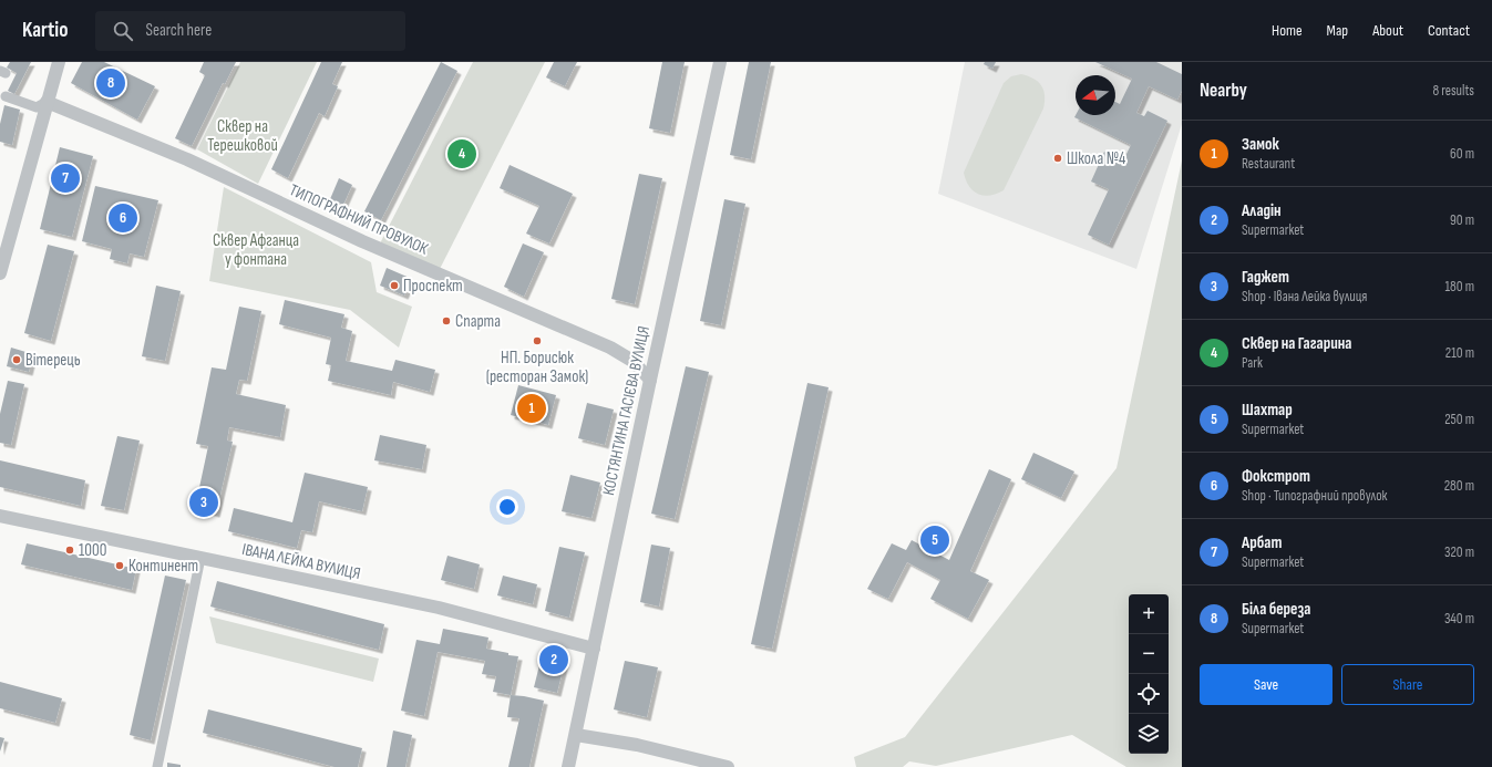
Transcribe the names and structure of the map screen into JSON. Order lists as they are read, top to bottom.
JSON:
{
  "streets": {
    "street": ["ТИПОГРАФНИЙ ПРОВУЛОК", "КОСТЯНТИНА ГАСІЄВА ВУЛИЦЯ", "ІВАНА ЛЕЙКА ВУЛИЦЯ"]
  },
  "crossings": [
    ["ТИПОГРАФНИЙ ПРОВУЛОК", "КОСТЯНТИНА ГАСІЄВА ВУЛИЦЯ"],
    ["КОСТЯНТИНА ГАСІЄВА ВУЛИЦЯ", "ІВАНА ЛЕЙКА ВУЛИЦЯ"]
  ],
  "parks": ["Сквер на Терешковой", "Сквер Афганца у фонтана"],
  "places": [
    "Школа №4",
    "Проспект",
    "Спарта",
    "НП. Борисюк (ресторан Замок)",
    "Вітерець",
    "1000",
    "Континент"
  ],
  "north": "left",
  "page": {
    "header": "Kartio",
    "search": "Search here",
    "nav": [
      "Home",
      "Map",
      "About",
      "Contact"
    ],
    "heading": ["Nearby", "8 results"],
    "pins": [
      "8",
      "4",
      "7",
      "6",
      "1",
      "3",
      "5",
      "2"
    ],
    "list": [
      {
        "mark": "1",
        "name": "Замок",
        "note": "Restaurant",
        "value": "60 m"
      },
      {
        "mark": "2",
        "name": "Аладін",
        "note": "Supermarket",
        "value": "90 m"
      },
      {
        "mark": "3",
        "name": "Гаджет",
        "note": "Shop · Івана Лейка вулиця",
        "value": "180 m"
      },
      {
        "mark": "4",
        "name": "Сквер на Гагарина",
        "note": "Park",
        "value": "210 m"
      },
      {
        "mark": "5",
        "name": "Шахтар",
        "note": "Supermarket",
        "value": "250 m"
      },
      {
        "mark": "6",
        "name": "Фокстрот",
        "note": "Shop · Типографний провулок",
        "value": "280 m"
      },
      {
        "mark": "7",
        "name": "Арбат",
        "note": "Supermarket",
        "value": "320 m"
      },
      {
        "mark": "8",
        "name": "Біла береза",
        "note": "Supermarket",
        "value": "340 m"
      }
    ],
    "map_buttons": ["+", "−"],
    "buttons": ["Save", "Share"]
  }
}
